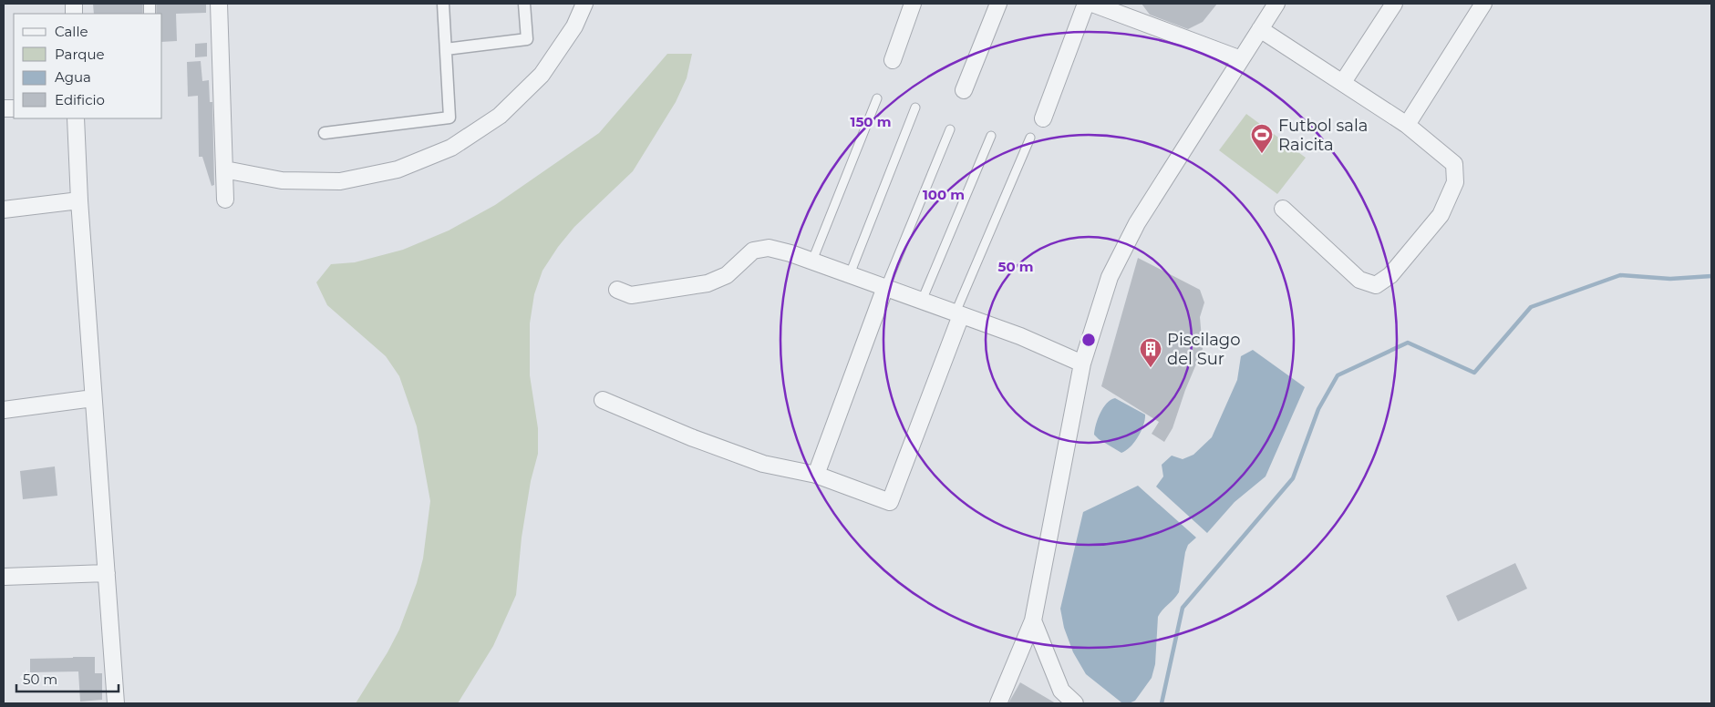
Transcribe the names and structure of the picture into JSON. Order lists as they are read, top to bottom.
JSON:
{
  "places": {
    "sports": ["Futbol sala Raicita"],
    "building": ["Piscilago del Sur"]
  },
  "legend": [
    "Calle",
    "Parque",
    "Agua",
    "Edificio"
  ],
  "scale_bar": "50 m",
  "rings": ["150 m", "100 m", "50 m"]
}
